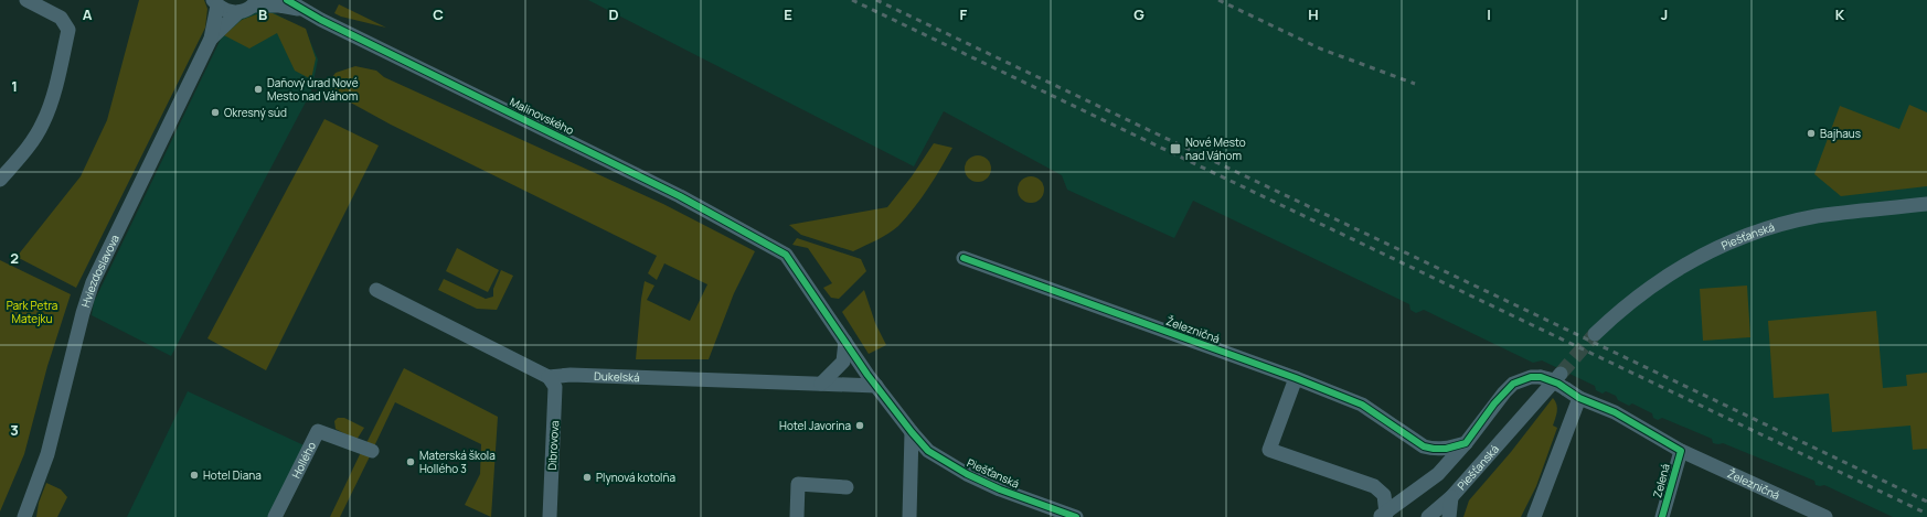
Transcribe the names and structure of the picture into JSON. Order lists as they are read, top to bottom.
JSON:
{
  "streets": {
    "street": [
      "Malinovského",
      "Piešťanská",
      "Hviezdoslavova",
      "Železničná",
      "Dukelská",
      "Dibrovova",
      "Hollého",
      "Zelená"
    ]
  },
  "crossings": [
    ["Malinovského", "Piešťanská"],
    ["Piešťanská", "Dukelská"],
    ["Železničná", "Zelená"],
    ["Dukelská", "Dibrovova"]
  ],
  "parks": ["Park Petra Matejku"],
  "places": {
    "other": [
      "Daňový úrad Nové Mesto nad Váhom",
      "Okresný súd",
      "Bajhaus",
      "Hotel Javorina",
      "Materská škola Hollého 3",
      "Hotel Diana",
      "Plynová kotolňa"
    ],
    "transit": ["Nové Mesto nad Váhom"]
  },
  "grid": {
    "columns": [
      "A",
      "B",
      "C",
      "D",
      "E",
      "F",
      "G",
      "H",
      "I",
      "J",
      "K"
    ],
    "rows": ["1", "2", "3"]
  }
}
